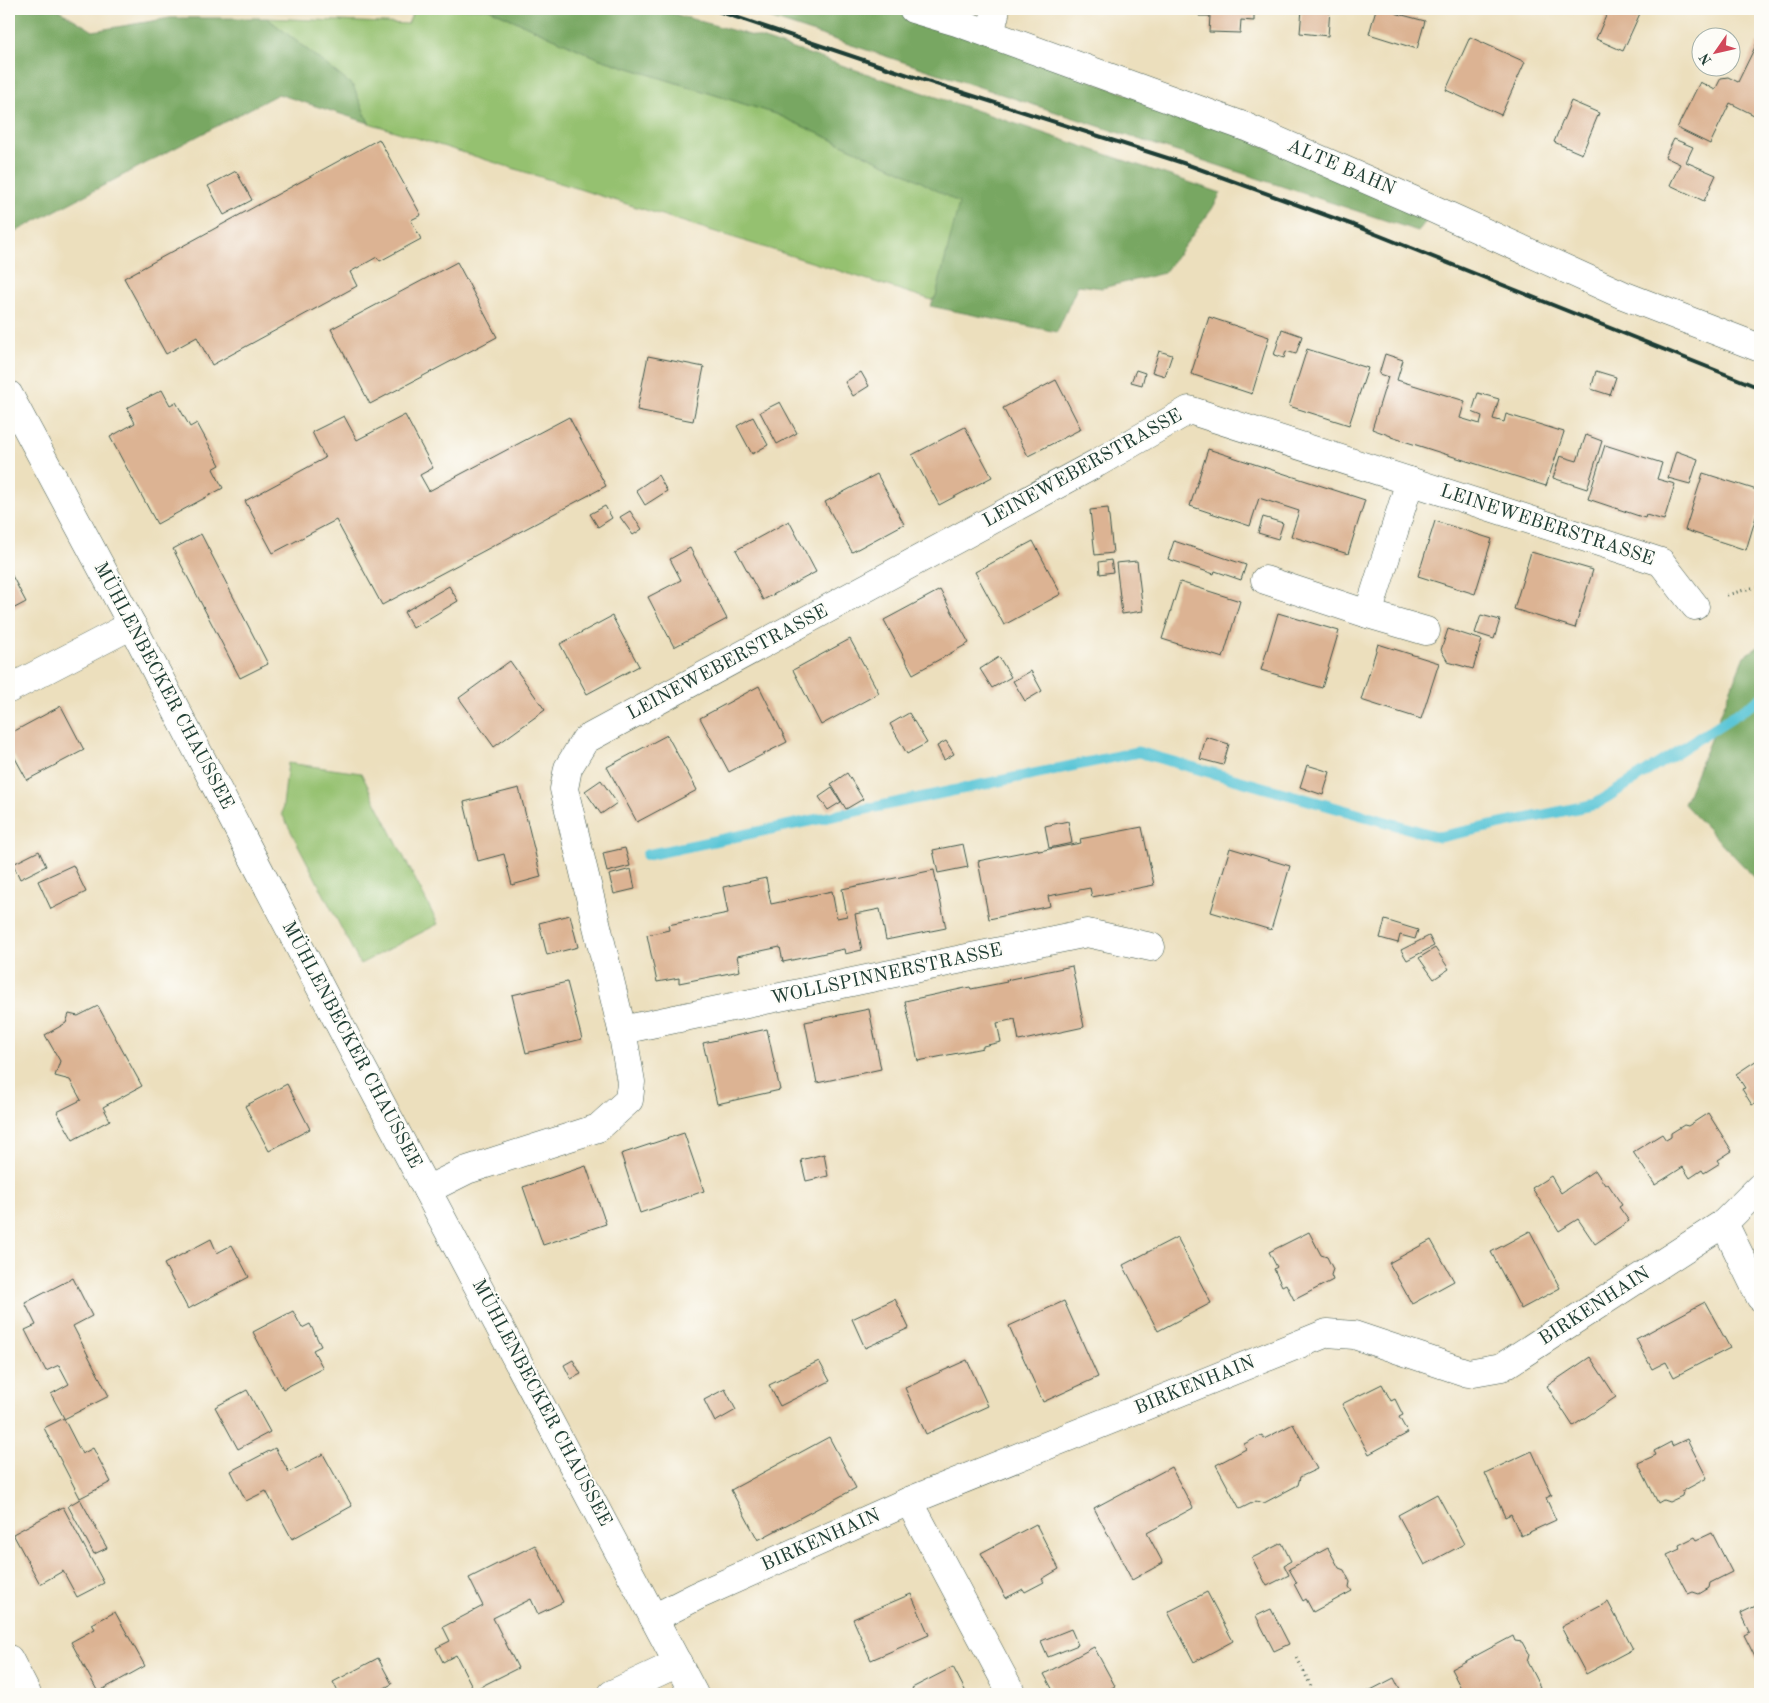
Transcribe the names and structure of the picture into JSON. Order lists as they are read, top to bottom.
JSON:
{
  "streets": {
    "street": [
      "ALTE BAHN",
      "LEINEWEBERSTRASSE",
      "MÜHLENBECKER CHAUSSEE",
      "WOLLSPINNERSTRASSE",
      "BIRKENHAIN"
    ]
  },
  "crossings": [
    ["LEINEWEBERSTRASSE", "MÜHLENBECKER CHAUSSEE"],
    ["LEINEWEBERSTRASSE", "WOLLSPINNERSTRASSE"],
    ["MÜHLENBECKER CHAUSSEE", "BIRKENHAIN"]
  ],
  "north": "bottom left"
}
